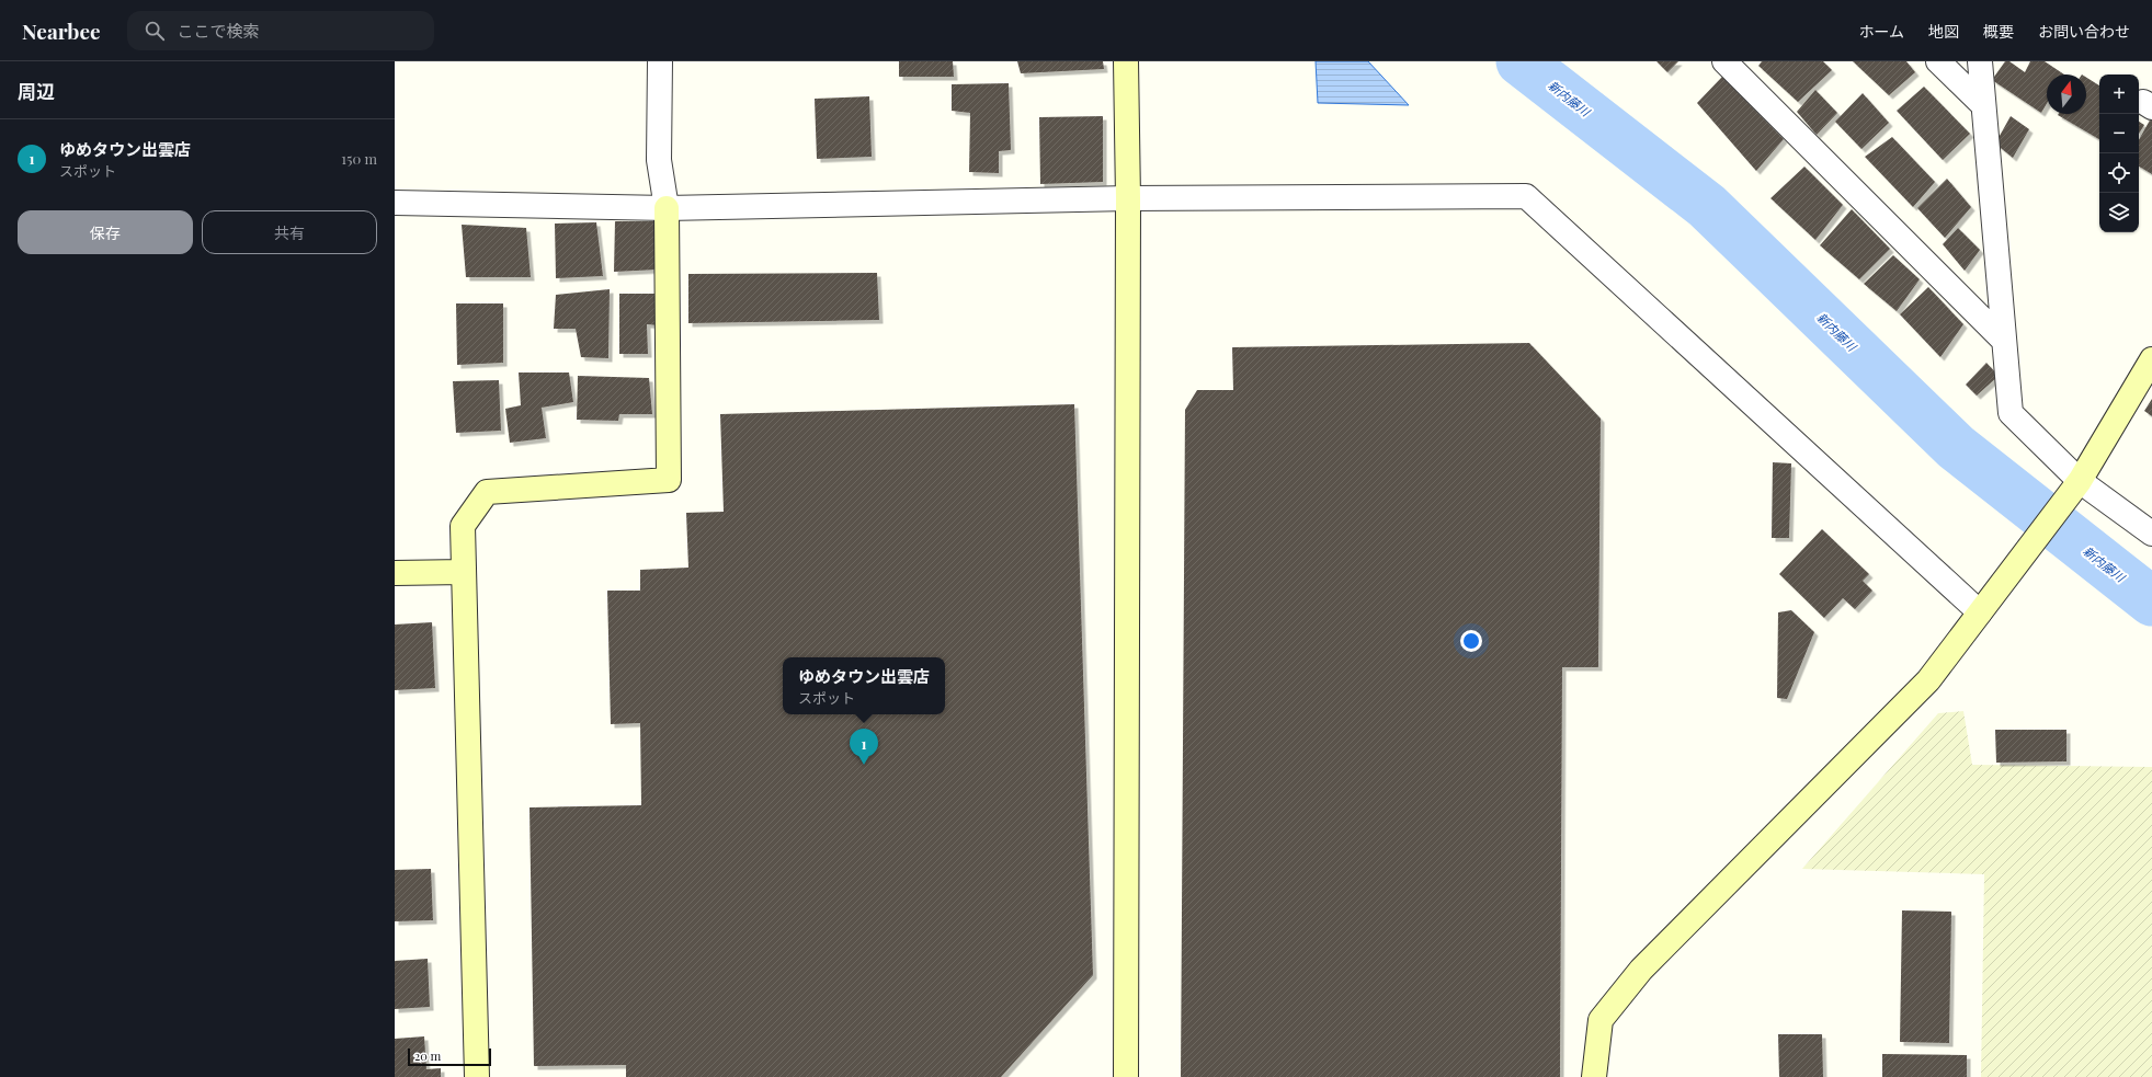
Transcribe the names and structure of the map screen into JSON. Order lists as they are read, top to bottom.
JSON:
{
  "water": ["新内藤川"],
  "scale_bar": "20 m",
  "north": "top",
  "page": {
    "header": "Nearbee",
    "search": "ここで検索",
    "nav": [
      "ホーム",
      "地図",
      "概要",
      "お問い合わせ"
    ],
    "heading": "周辺",
    "map_buttons": ["+", "−"],
    "list": [
      {
        "mark": "1",
        "name": "ゆめタウン出雲店",
        "note": "スポット",
        "value": "150 m"
      }
    ],
    "buttons": ["保存", "共有"],
    "popup": ["ゆめタウン出雲店", "スポット"],
    "pins": "1",
    "scale": "20 m"
  }
}
